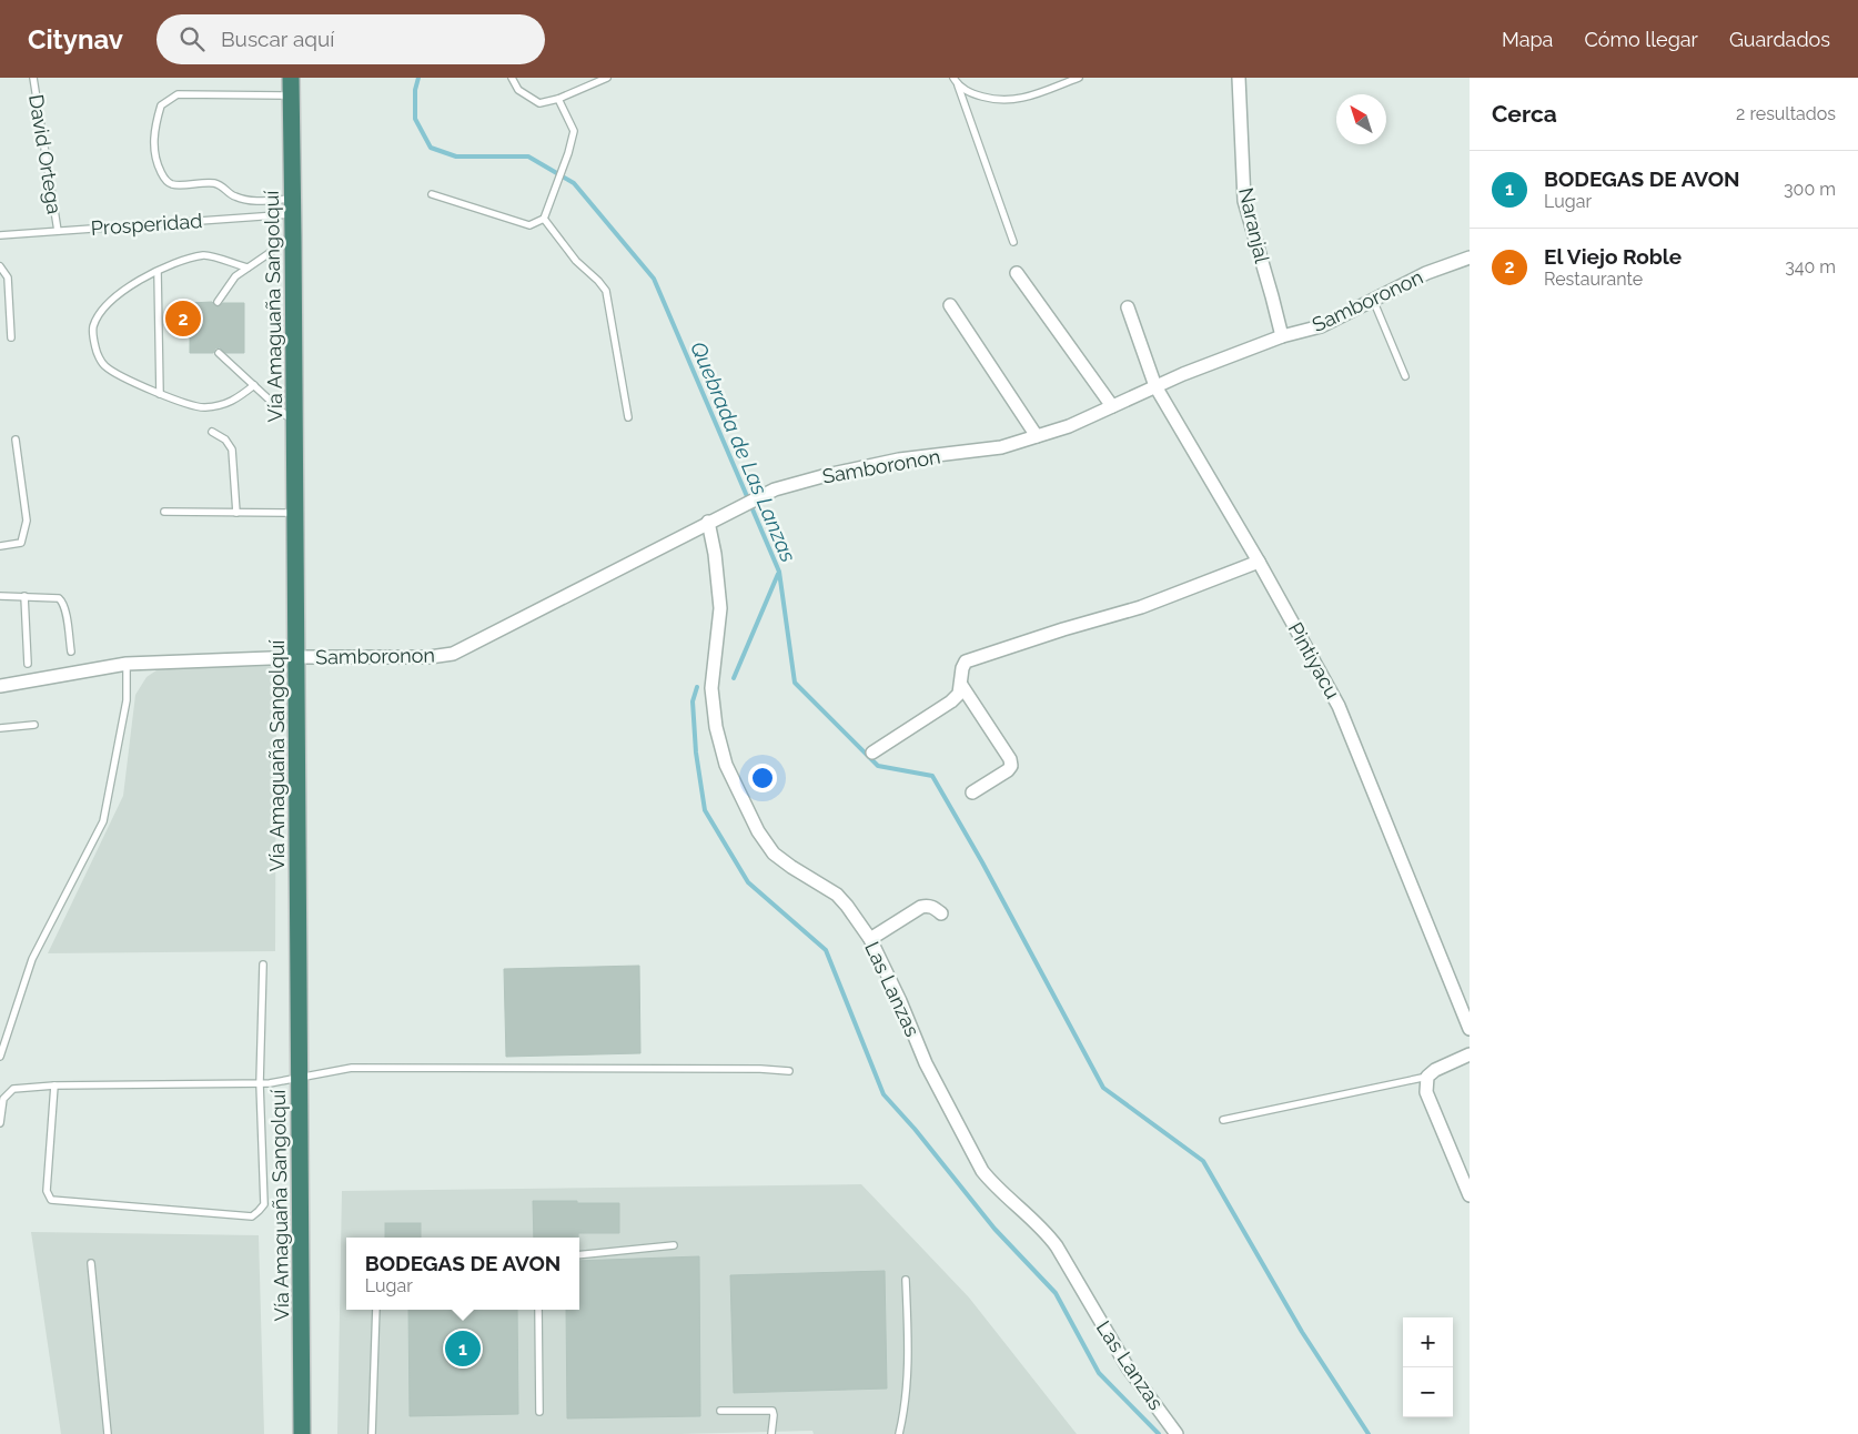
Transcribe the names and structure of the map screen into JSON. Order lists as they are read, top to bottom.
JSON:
{
  "streets": {
    "highway": ["Vía Amaguaña Sangolquí"],
    "street": [
      "Naranjal",
      "Samboronon",
      "Pintiyacu",
      "Las Lanzas"
    ],
    "lane": ["David Ortega", "Prosperidad"]
  },
  "crossings": [
    ["David Ortega", "Prosperidad"],
    ["Prosperidad", "Vía Amaguaña Sangolquí"],
    ["Naranjal", "Samboronon"],
    ["Samboronon", "Vía Amaguaña Sangolquí"],
    ["Samboronon", "Pintiyacu"],
    ["Samboronon", "Las Lanzas"]
  ],
  "water": ["Quebrada de Las Lanzas"],
  "north": "top left",
  "page": {
    "header": "Citynav",
    "search": "Buscar aquí",
    "nav": ["Mapa", "Cómo llegar", "Guardados"],
    "heading": ["Cerca", "2 resultados"],
    "list": [
      {
        "mark": "1",
        "name": "BODEGAS DE AVON",
        "note": "Lugar",
        "value": "300 m"
      },
      {
        "mark": "2",
        "name": "El Viejo Roble",
        "note": "Restaurante",
        "value": "340 m"
      }
    ],
    "pins": ["2", "1"],
    "popup": ["BODEGAS DE AVON", "Lugar"],
    "map_buttons": ["+", "−"]
  }
}
